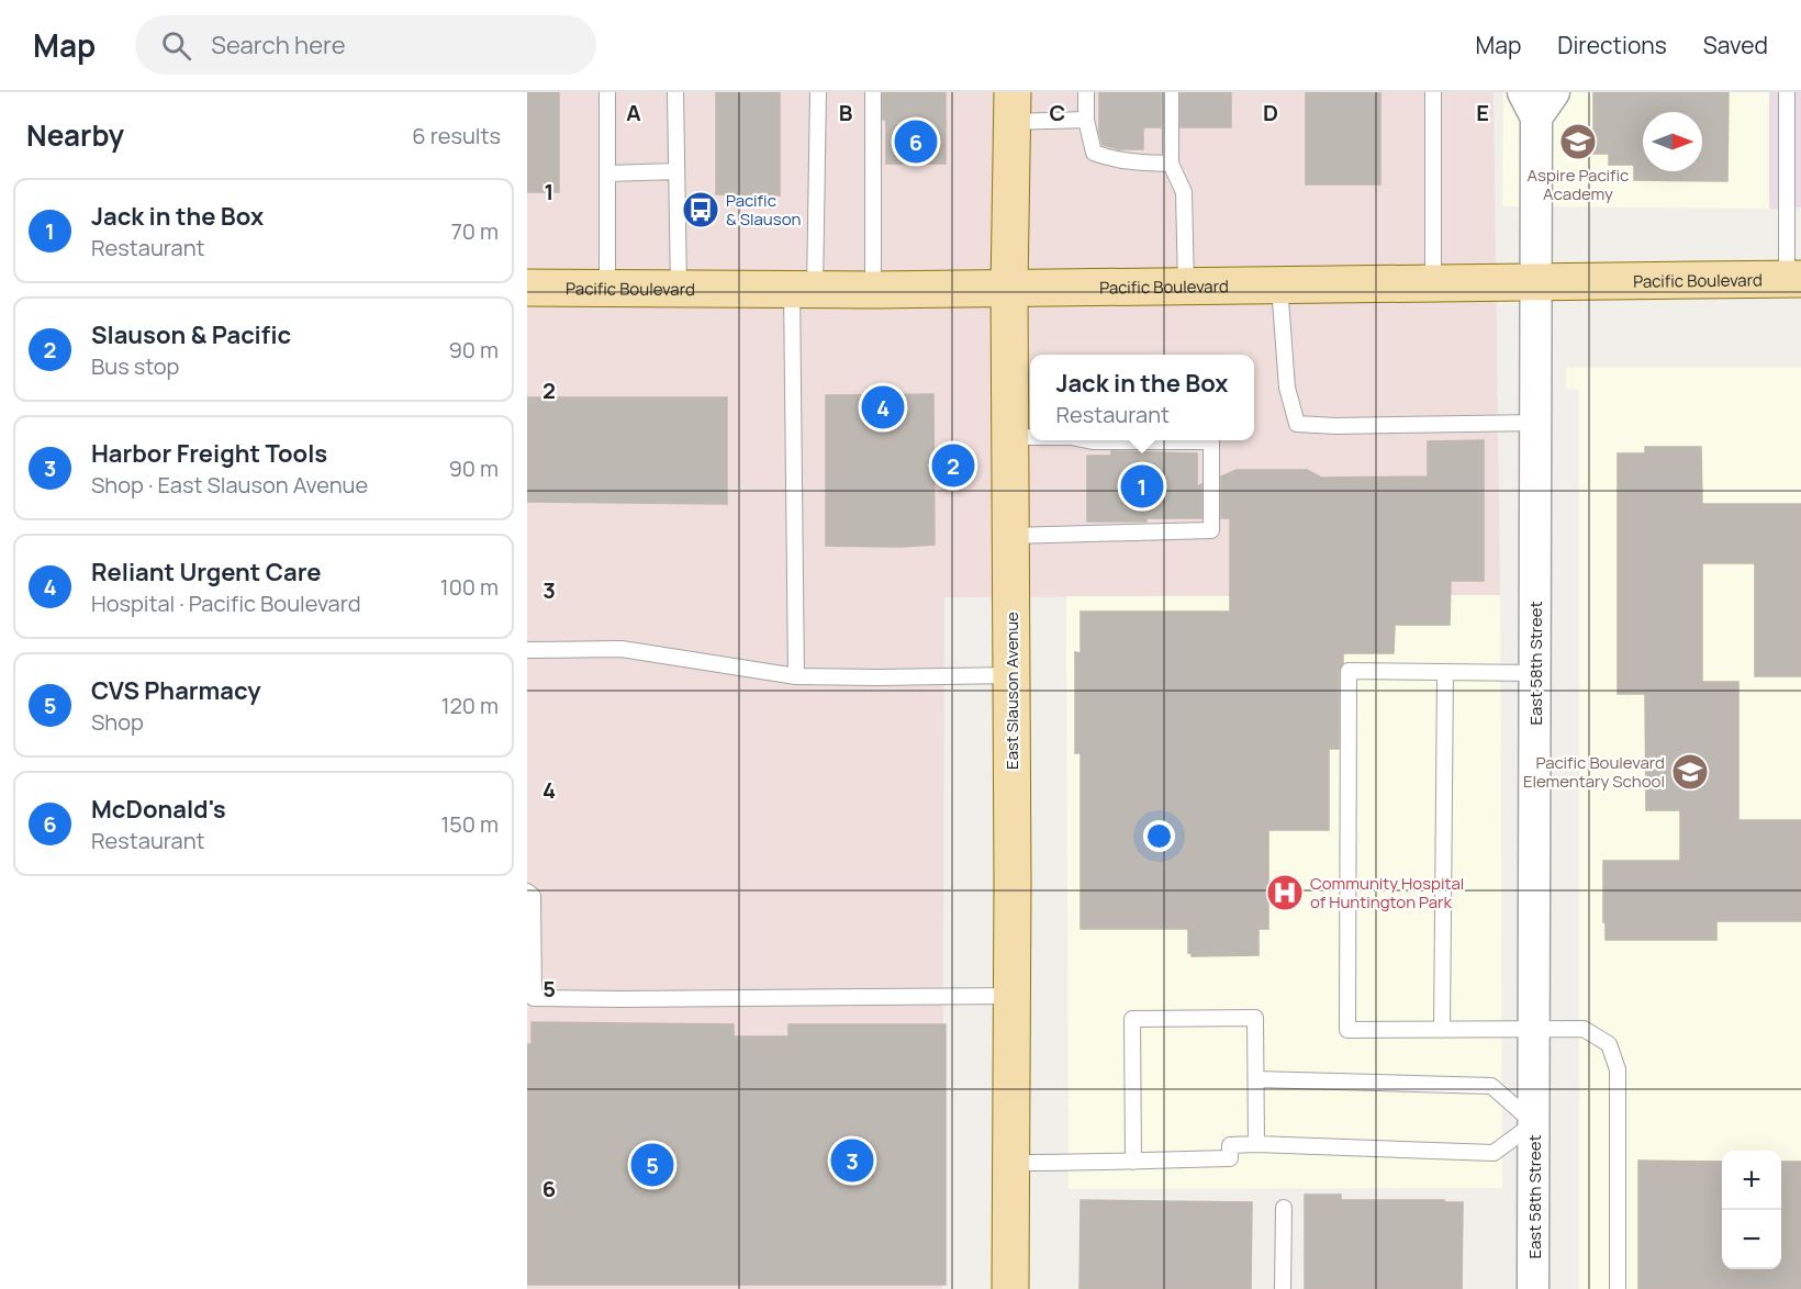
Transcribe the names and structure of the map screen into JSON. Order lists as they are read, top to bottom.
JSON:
{
  "streets": {
    "main road": ["Pacific Boulevard", "East Slauson Avenue"],
    "street": ["East 58th Street"]
  },
  "crossings": [
    ["Pacific Boulevard", "East 58th Street"],
    ["Pacific Boulevard", "East Slauson Avenue"]
  ],
  "places": {
    "school or university": ["Aspire Pacific Academy", "Pacific Boulevard Elementary School"],
    "bus stop": ["Pacific & Slauson"],
    "hospital": ["Community Hospital of Huntington Park"]
  },
  "north": "right",
  "page": {
    "header": "Map",
    "search": "Search here",
    "nav": ["Map", "Directions", "Saved"],
    "heading": ["Nearby", "6 results"],
    "pins": [
      "6",
      "4",
      "2",
      "1",
      "3",
      "5"
    ],
    "list": [
      {
        "mark": "1",
        "name": "Jack in the Box",
        "note": "Restaurant",
        "value": "70 m"
      },
      {
        "mark": "2",
        "name": "Slauson & Pacific",
        "note": "Bus stop",
        "value": "90 m"
      },
      {
        "mark": "3",
        "name": "Harbor Freight Tools",
        "note": "Shop · East Slauson Avenue",
        "value": "90 m"
      },
      {
        "mark": "4",
        "name": "Reliant Urgent Care",
        "note": "Hospital · Pacific Boulevard",
        "value": "100 m"
      },
      {
        "mark": "5",
        "name": "CVS Pharmacy",
        "note": "Shop",
        "value": "120 m"
      },
      {
        "mark": "6",
        "name": "McDonald's",
        "note": "Restaurant",
        "value": "150 m"
      }
    ],
    "popup": ["Jack in the Box", "Restaurant"],
    "map_buttons": ["+", "−"]
  },
  "grid": {
    "columns": [
      "A",
      "B",
      "C",
      "D",
      "E"
    ],
    "rows": [
      "1",
      "2",
      "3",
      "4",
      "5",
      "6"
    ]
  }
}
